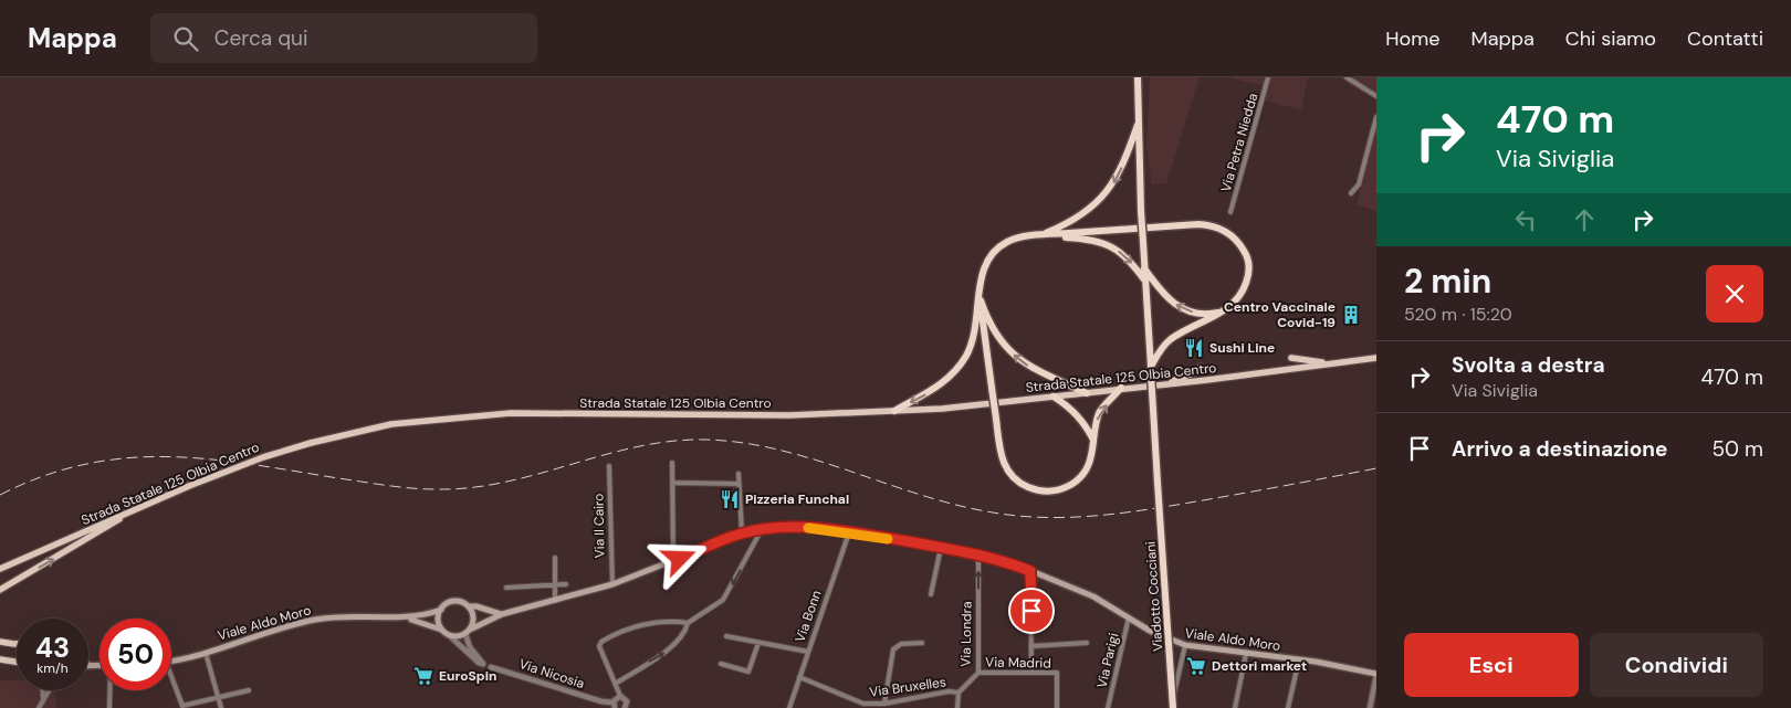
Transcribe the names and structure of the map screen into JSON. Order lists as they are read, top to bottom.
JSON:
{
  "streets": {
    "highway": ["Viadotto Cocciani"],
    "main road": ["Strada Statale 125 Olbia Centro", "Viale Aldo Moro"],
    "street": [
      "Via Petra Niedda",
      "Via Il Cairo",
      "Via Bonn",
      "Via Londra",
      "Via Parigi",
      "Via Madrid",
      "Via Nicosia",
      "Via Bruxelles"
    ]
  },
  "crossings": [
    ["Via Il Cairo", "Viale Aldo Moro"],
    ["Via Bonn", "Viale Aldo Moro"],
    ["Via Bonn", "Via Bruxelles"],
    ["Viale Aldo Moro", "Via Londra"],
    ["Viale Aldo Moro", "Via Parigi"],
    ["Viale Aldo Moro", "Via Nicosia"],
    ["Via Londra", "Via Madrid"],
    ["Via Londra", "Via Bruxelles"]
  ],
  "one_way": ["Via Londra"],
  "places": {
    "building": ["Centro Vaccinale Covid-19"],
    "restaurant": ["Sushi Line", "Pizzeria Funchal"],
    "supermarket": ["Dettori market", "EuroSpin"]
  },
  "page": {
    "header": "Mappa",
    "search": "Cerca qui",
    "nav": [
      "Home",
      "Mappa",
      "Chi siamo",
      "Contatti"
    ],
    "turn": ["470 m", "Via Siviglia"],
    "heading": ["2 min", "520 m · 15:20"],
    "list": [
      {
        "name": "Svolta a destra",
        "note": "Via Siviglia",
        "value": "470 m"
      },
      {
        "name": "Arrivo a destinazione",
        "value": "50 m"
      }
    ],
    "speed": "43 km/h",
    "limit": "50",
    "buttons": ["Esci", "Condividi"]
  }
}
